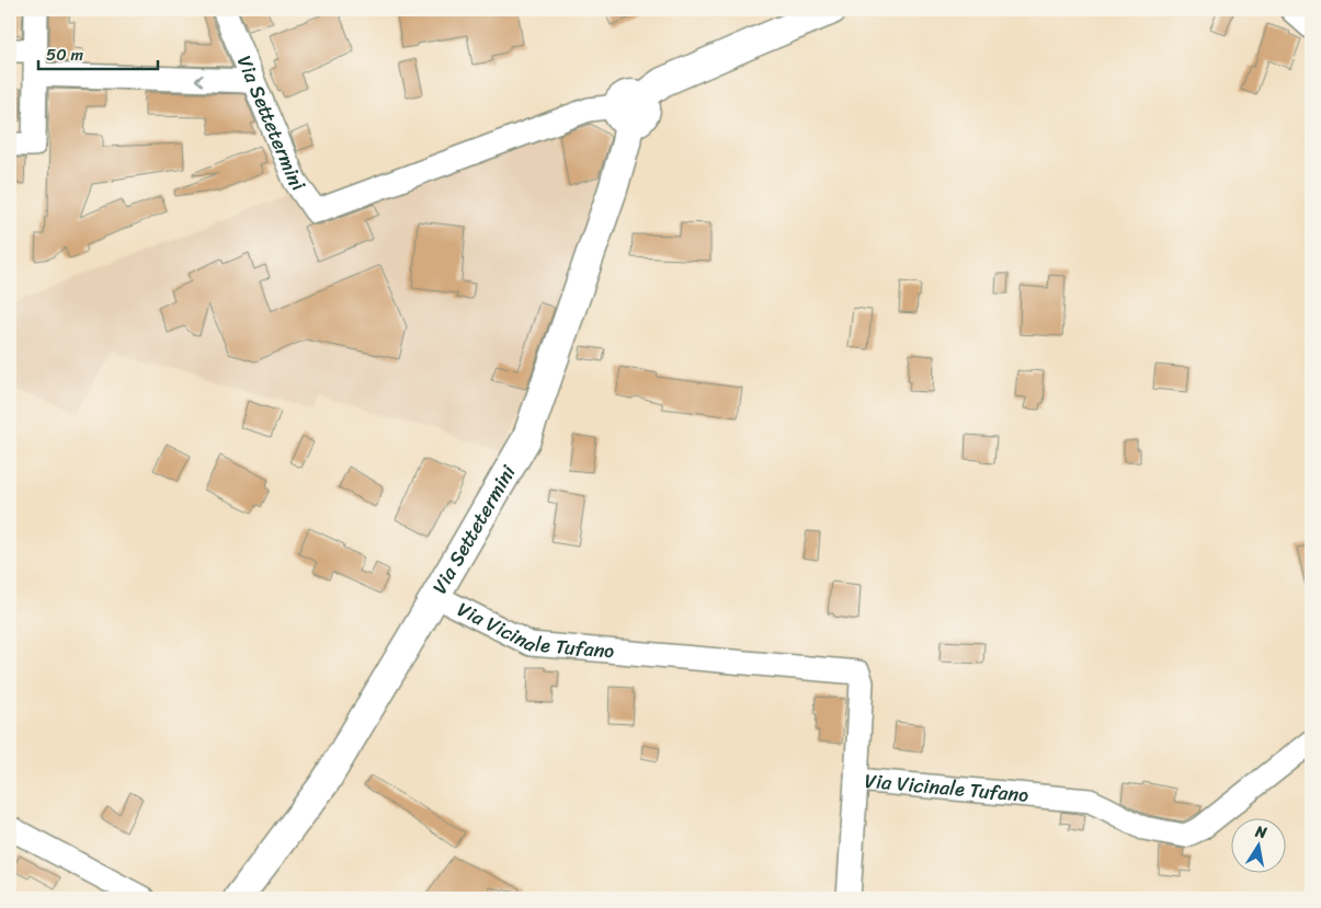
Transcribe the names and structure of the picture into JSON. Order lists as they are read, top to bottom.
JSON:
{
  "streets": {
    "main road": ["Via Settetermini"],
    "street": ["Via Vicinale Tufano"]
  },
  "crossings": [
    ["Via Settetermini", "Via Vicinale Tufano"]
  ],
  "scale_bar": "50 m",
  "north": "top"
}
